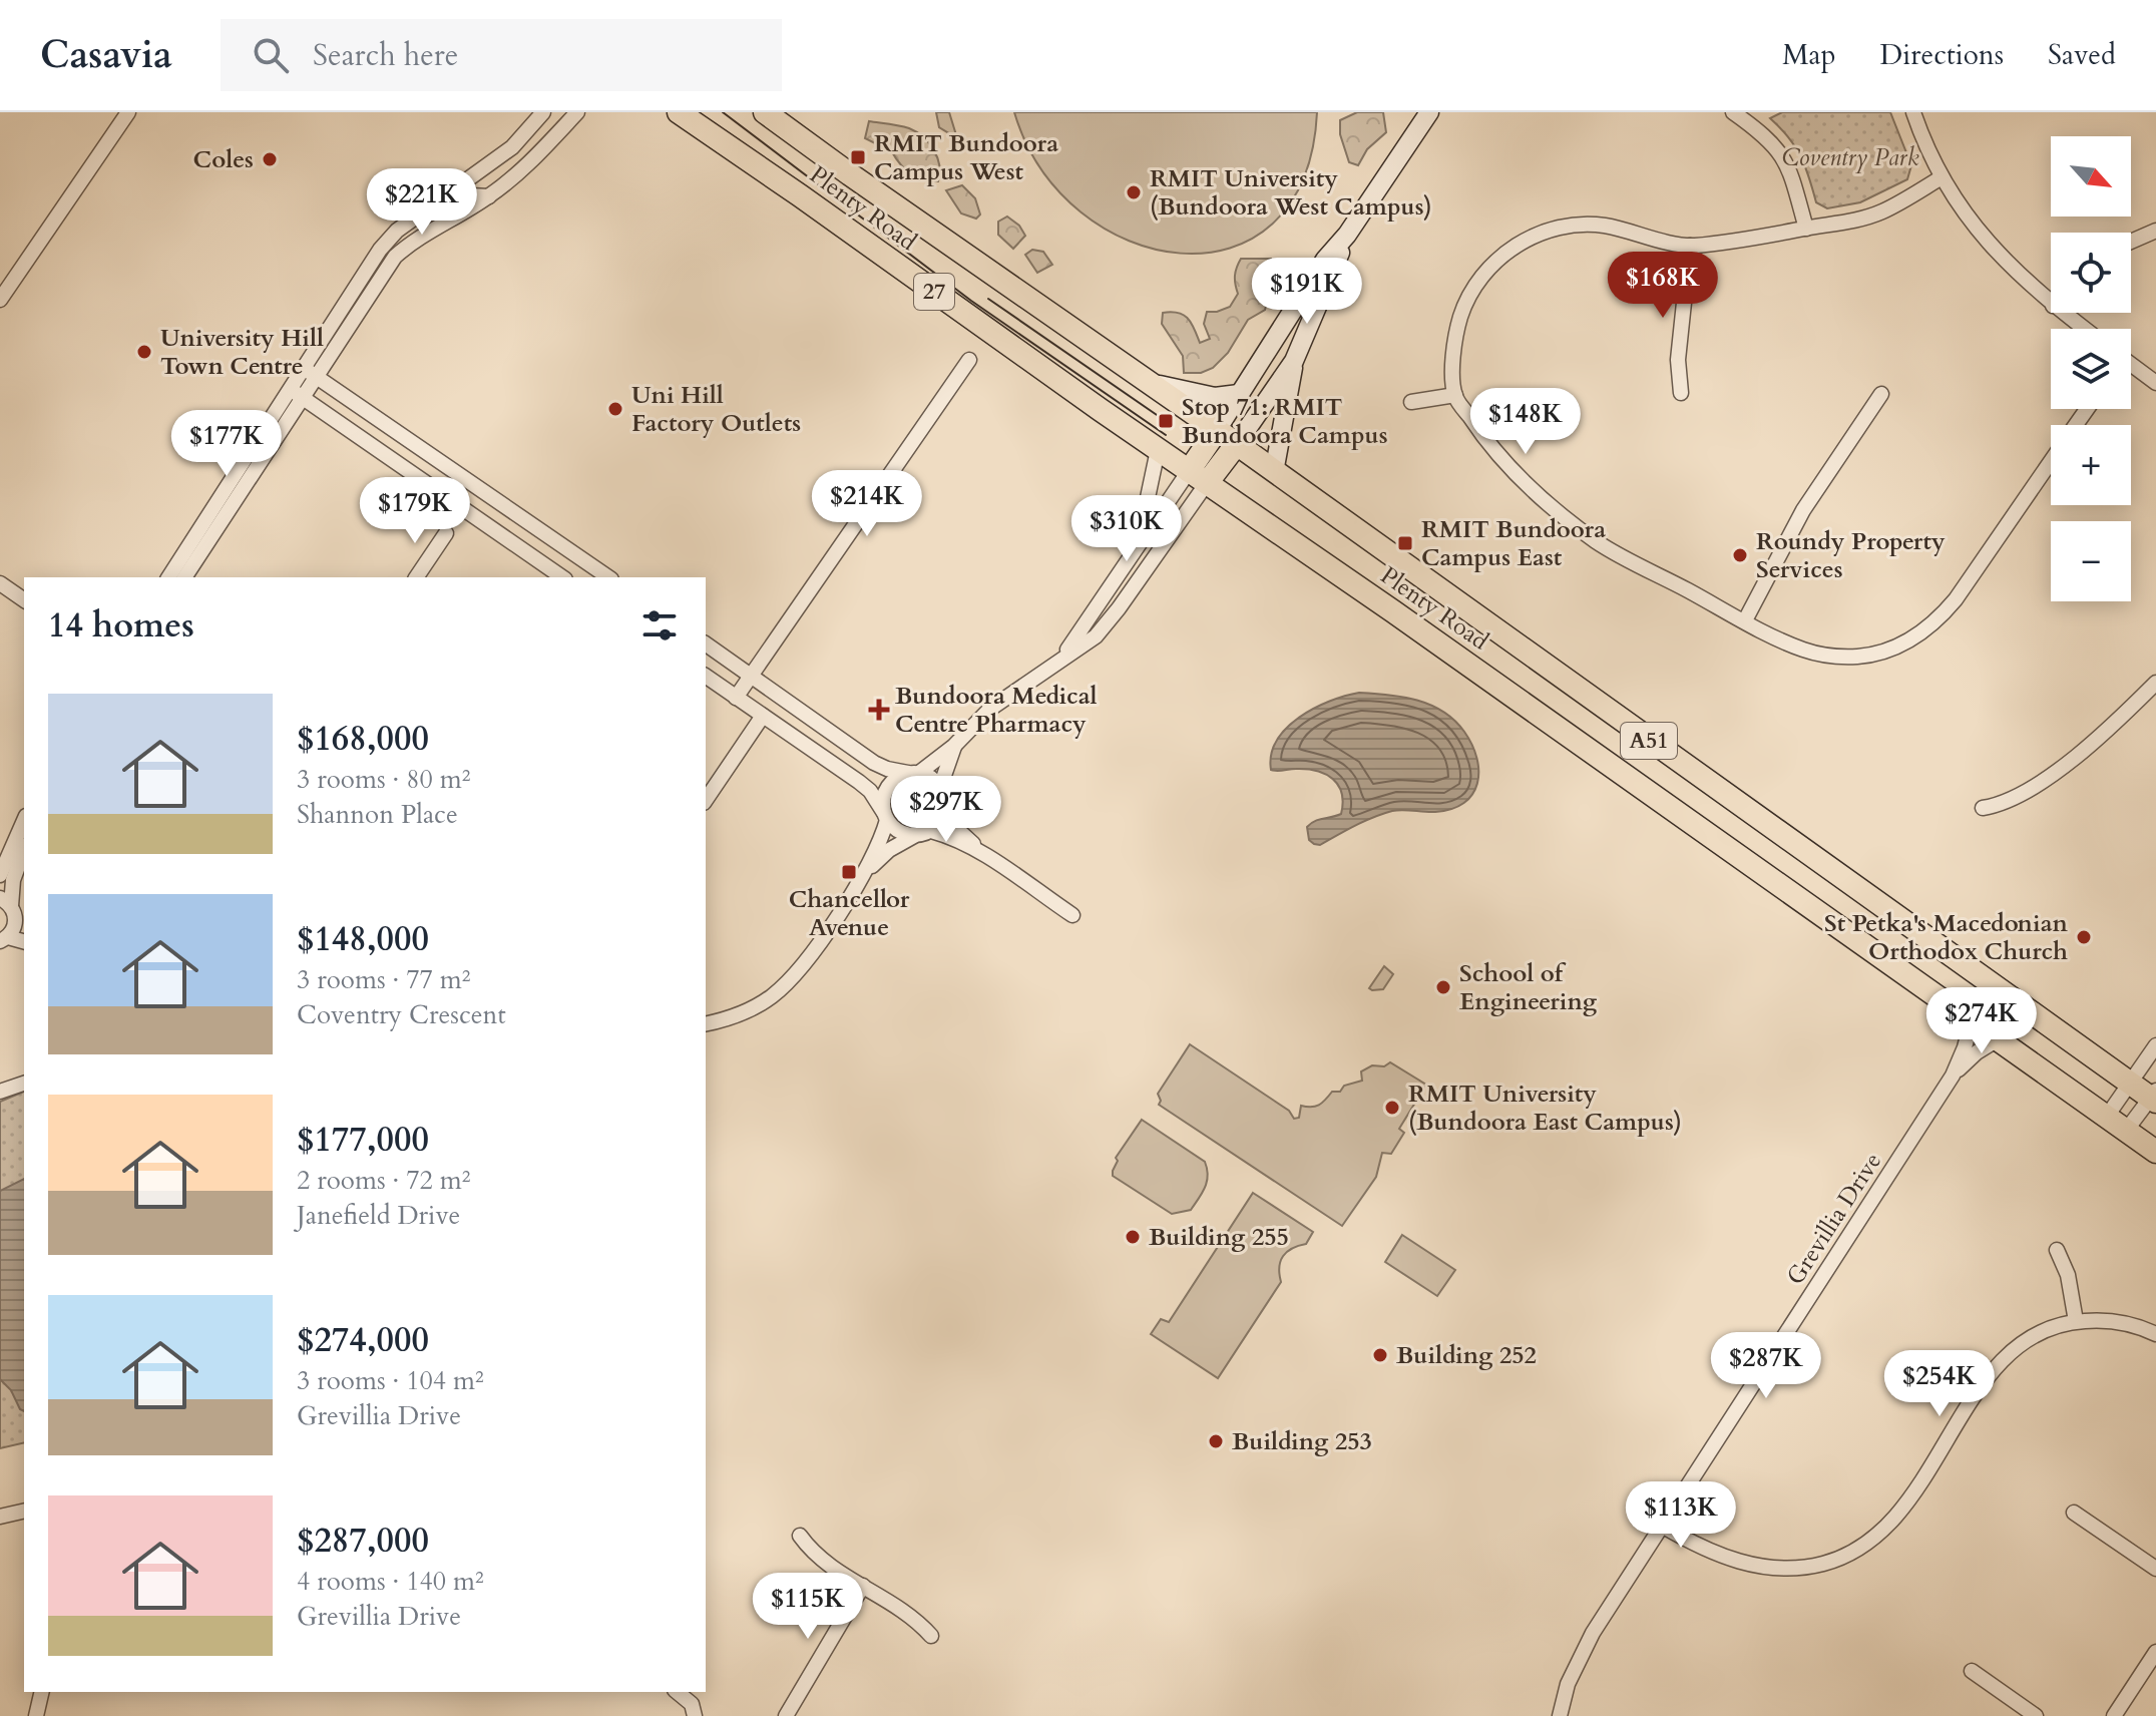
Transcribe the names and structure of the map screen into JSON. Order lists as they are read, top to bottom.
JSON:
{
  "streets": {
    "highway": ["Plenty Road", "27", "A51"],
    "street": ["Grevillia Drive"]
  },
  "crossings": [
    ["Plenty Road", "Grevillia Drive"]
  ],
  "parks": ["Coventry Park"],
  "places": {
    "transit": [
      "RMIT Bundoora Campus West",
      "Stop 71: RMIT Bundoora Campus",
      "RMIT Bundoora Campus East",
      "Chancellor Avenue"
    ],
    "other": [
      "Coles",
      "RMIT University (Bundoora West Campus)",
      "University Hill Town Centre",
      "Uni Hill Factory Outlets",
      "Roundy Property Services",
      "St Petka's Macedonian Orthodox Church",
      "School of Engineering",
      "RMIT University (Bundoora East Campus)",
      "Building 255",
      "Building 252",
      "Building 253"
    ],
    "health": ["Bundoora Medical Centre Pharmacy"]
  },
  "north": "bottom right",
  "page": {
    "header": "Casavia",
    "search": "Search here",
    "nav": ["Map", "Directions", "Saved"],
    "map_buttons": ["+", "−"],
    "price": [
      "$221K",
      "$168K",
      "$191K",
      "$148K",
      "$177K",
      "$214K",
      "$179K",
      "$310K",
      "$297K",
      "$274K",
      "$287K",
      "$254K",
      "$113K",
      "$115K"
    ],
    "heading": "14 homes",
    "list": [
      {
        "name": "$168,000",
        "note": "3 rooms · 80 m² · Shannon Place"
      },
      {
        "name": "$148,000",
        "note": "3 rooms · 77 m² · Coventry Crescent"
      },
      {
        "name": "$177,000",
        "note": "2 rooms · 72 m² · Janefield Drive"
      },
      {
        "name": "$274,000",
        "note": "3 rooms · 104 m² · Grevillia Drive"
      },
      {
        "name": "$287,000",
        "note": "4 rooms · 140 m² · Grevillia Drive"
      }
    ]
  }
}
